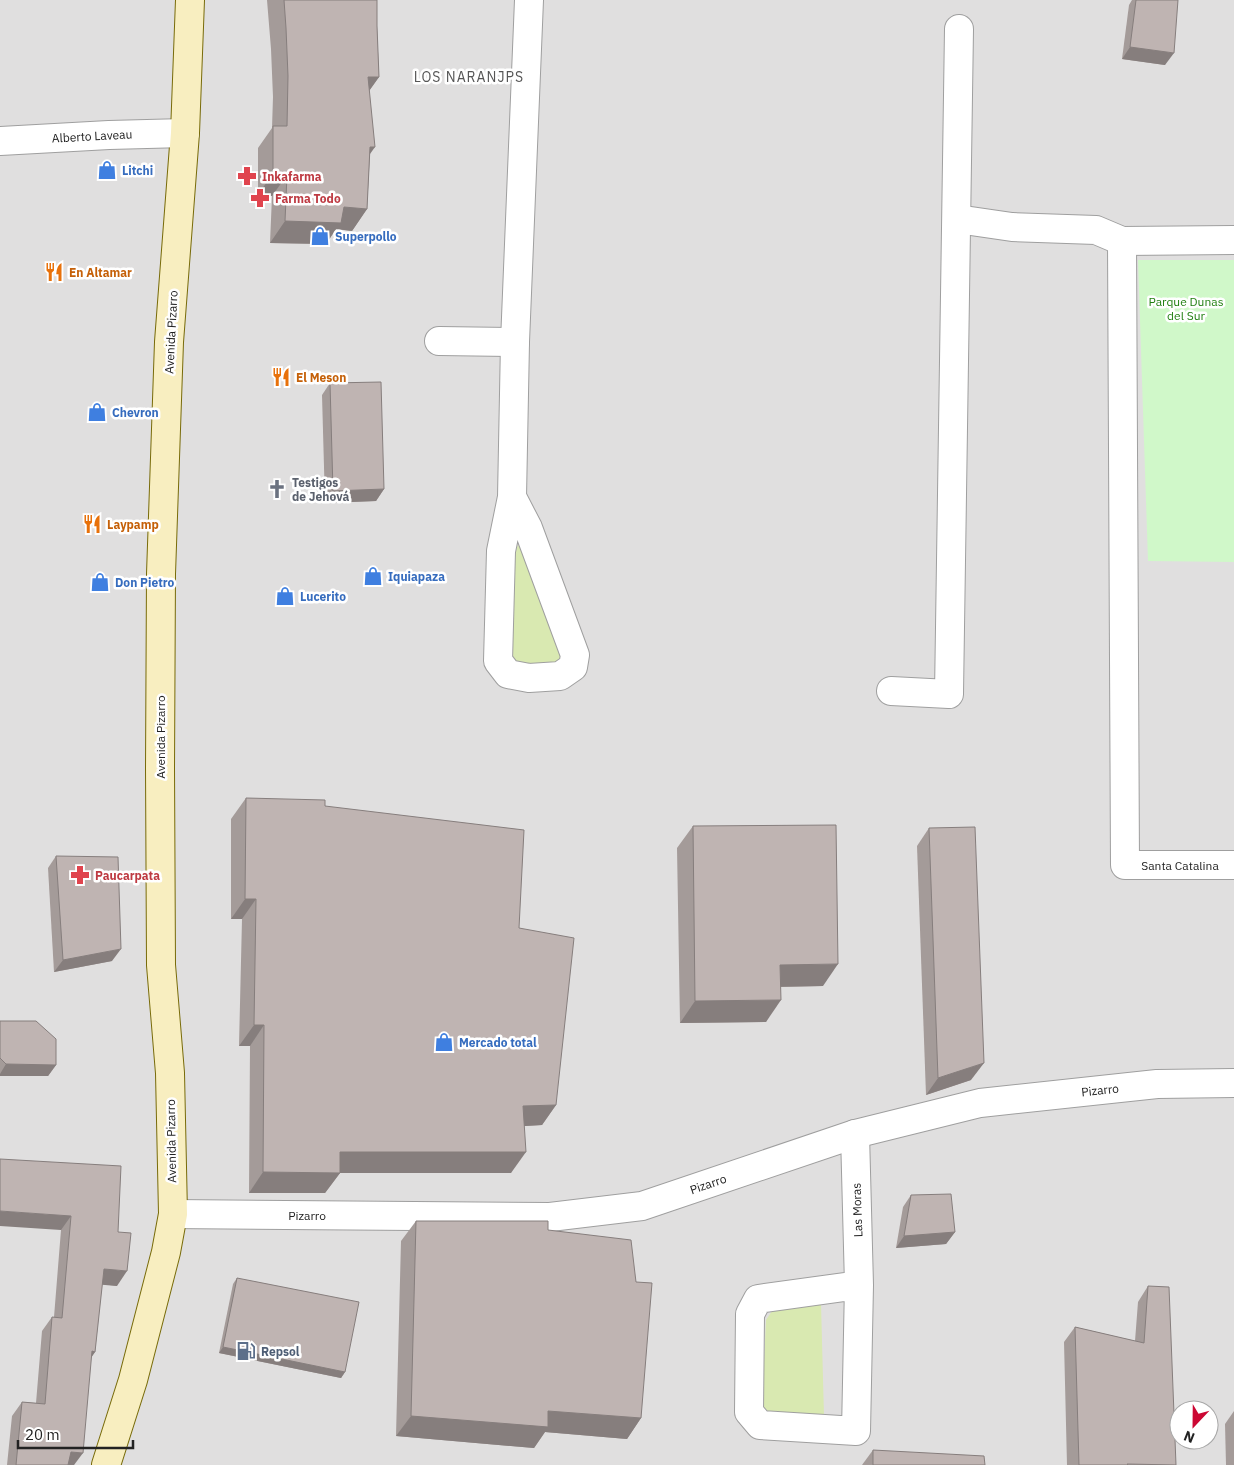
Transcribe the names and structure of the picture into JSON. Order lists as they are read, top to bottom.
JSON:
{
  "streets": {
    "main road": ["Avenida Pizarro"],
    "street": [
      "Alberto Laveau",
      "Santa Catalina",
      "Pizarro",
      "Las Moras"
    ]
  },
  "crossings": [
    ["Alberto Laveau", "Avenida Pizarro"],
    ["Avenida Pizarro", "Pizarro"],
    ["Pizarro", "Las Moras"]
  ],
  "districts": ["LOS NARANJPS"],
  "parks": ["Parque Dunas del Sur"],
  "places": {
    "shop": [
      "Litchi",
      "Superpollo",
      "Chevron",
      "Iquiapaza",
      "Don Pietro",
      "Lucerito",
      "Mercado total"
    ],
    "pharmacy": ["Inkafarma", "Farma Todo", "Paucarpata"],
    "restaurant": ["En Altamar", "El Meson", "Laypamp"],
    "church": ["Testigos de Jehová"],
    "fuel station": ["Repsol"]
  },
  "scale_bar": "20 m",
  "north": "bottom"
}
